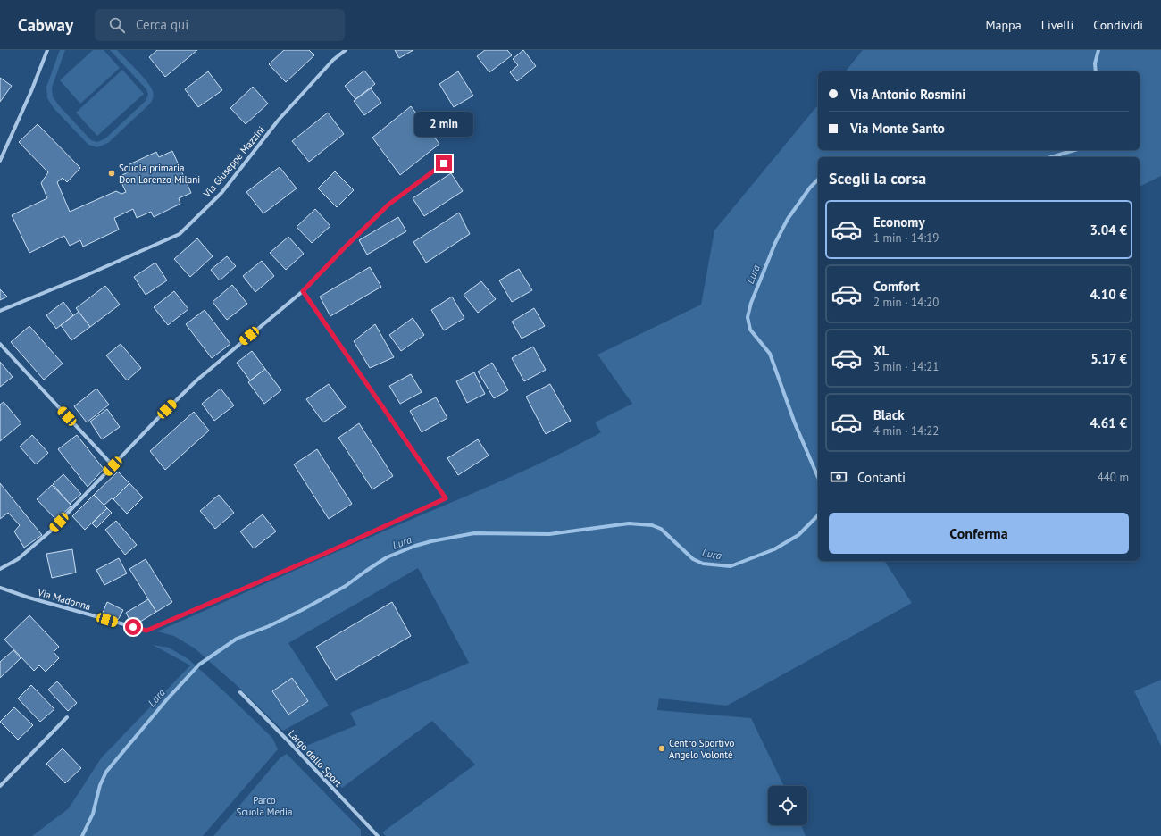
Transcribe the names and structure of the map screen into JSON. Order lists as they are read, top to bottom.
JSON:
{
  "streets": {
    "street": ["Via Giuseppe Mazzini", "Via Madonna", "Largo dello Sport"]
  },
  "water": ["Lura"],
  "parks": ["Parco Scuola Media"],
  "places": ["Scuola primaria Don Lorenzo Milani", "Centro Sportivo Angelo Volontè"],
  "page": {
    "header": "Cabway",
    "search": "Cerca qui",
    "nav": ["Mappa", "Livelli", "Condividi"],
    "banner": ["Via Antonio Rosmini", "Via Monte Santo"],
    "bubble": "2 min",
    "heading": "Scegli la corsa",
    "list": [
      {
        "name": "Economy",
        "note": "1 min · 14:19",
        "value": "3.04 €"
      },
      {
        "name": "Comfort",
        "note": "2 min · 14:20",
        "value": "4.10 €"
      },
      {
        "name": "XL",
        "note": "3 min · 14:21",
        "value": "5.17 €"
      },
      {
        "name": "Black",
        "note": "4 min · 14:22",
        "value": "4.61 €"
      }
    ],
    "pay": ["Contanti", "440 m"],
    "buttons": "Conferma"
  }
}
